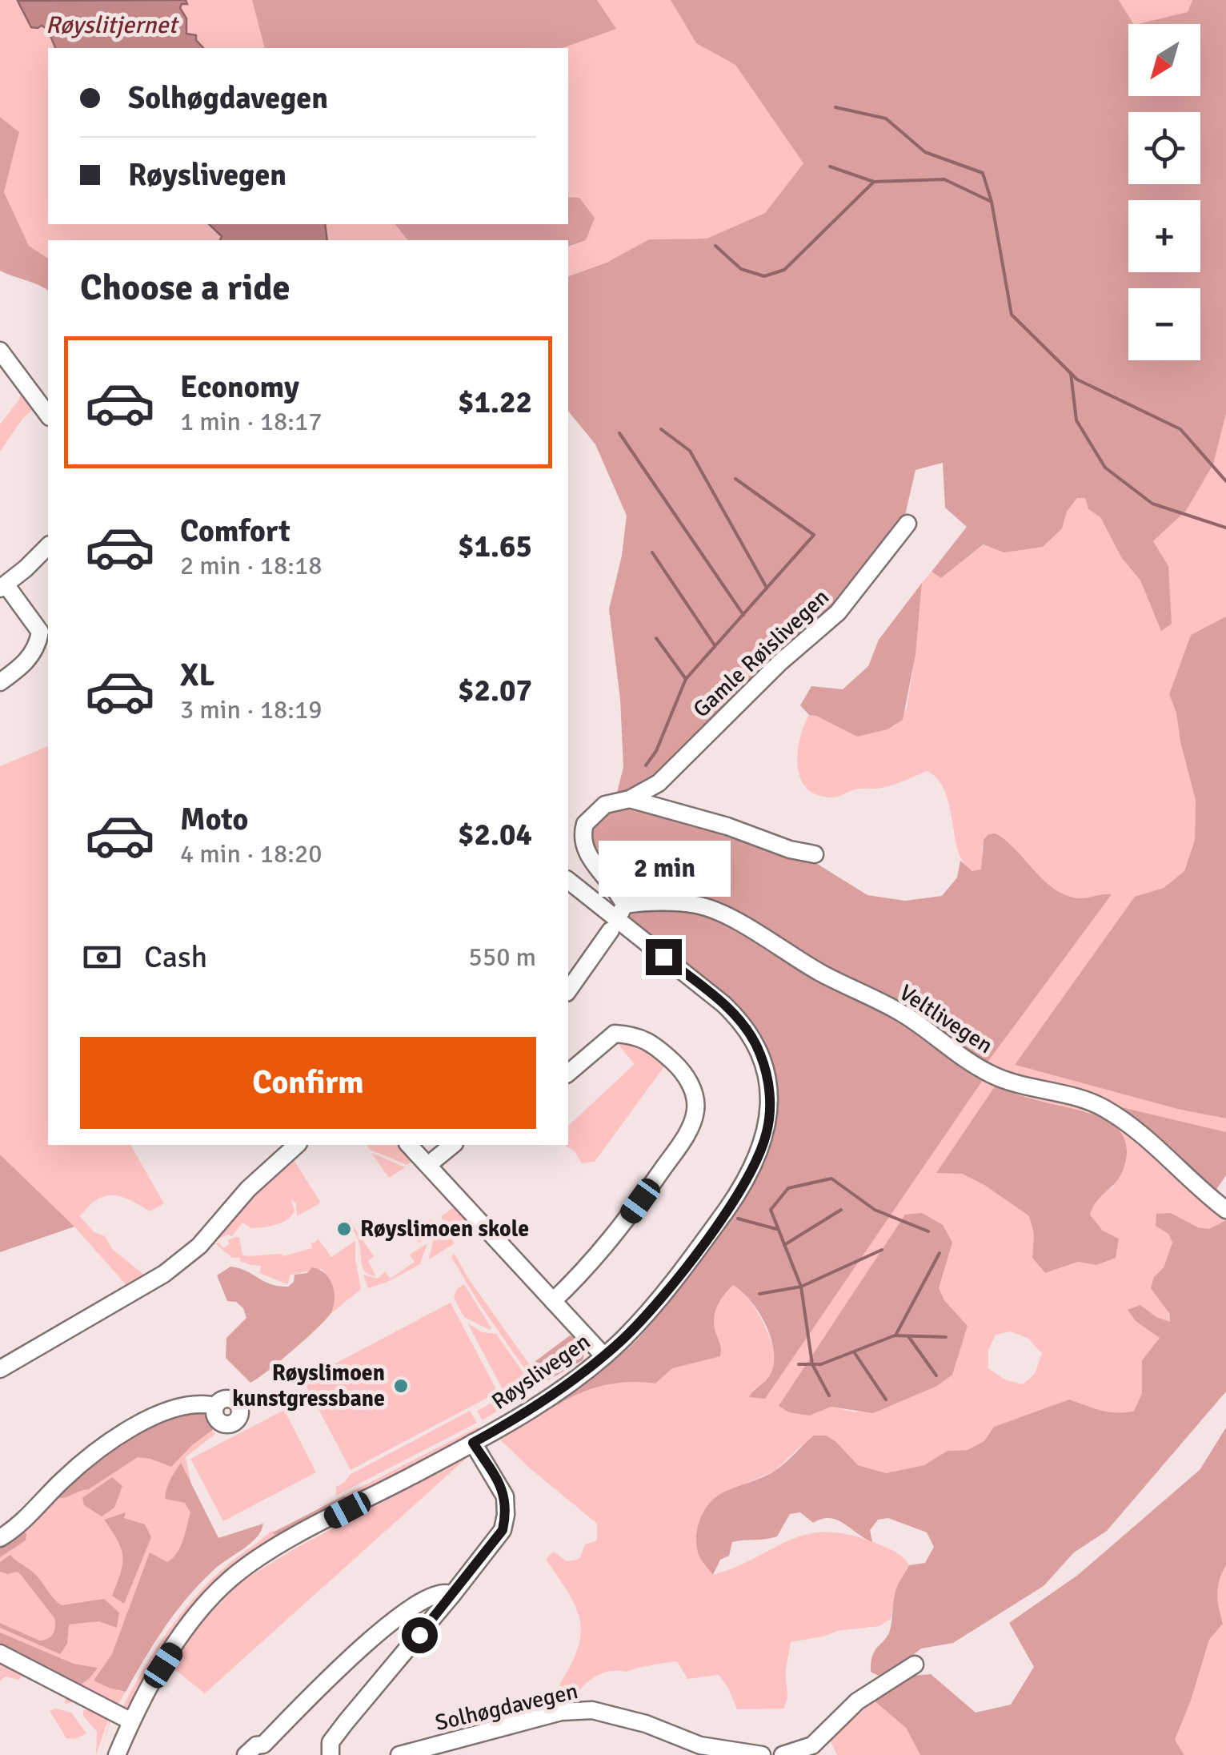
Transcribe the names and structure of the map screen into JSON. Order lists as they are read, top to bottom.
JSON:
{
  "streets": {
    "street": [
      "Gamle Røislivegen",
      "Veltlivegen",
      "Røyslivegen",
      "Solhøgdavegen"
    ]
  },
  "crossings": [
    ["Gamle Røislivegen", "Veltlivegen"],
    ["Gamle Røislivegen", "Røyslivegen"],
    ["Veltlivegen", "Røyslivegen"]
  ],
  "water": ["Røyslitjernet"],
  "places": ["Røyslimoen skole", "Røyslimoen kunstgressbane"],
  "north": "bottom left",
  "page": {
    "map_buttons": ["+", "−"],
    "banner": ["Solhøgdavegen", "Røyslivegen"],
    "heading": "Choose a ride",
    "list": [
      {
        "name": "Economy",
        "note": "1 min · 18:17",
        "value": "$1.22"
      },
      {
        "name": "Comfort",
        "note": "2 min · 18:18",
        "value": "$1.65"
      },
      {
        "name": "XL",
        "note": "3 min · 18:19",
        "value": "$2.07"
      },
      {
        "name": "Moto",
        "note": "4 min · 18:20",
        "value": "$2.04"
      }
    ],
    "bubble": "2 min",
    "pay": ["Cash", "550 m"],
    "buttons": "Confirm"
  }
}
